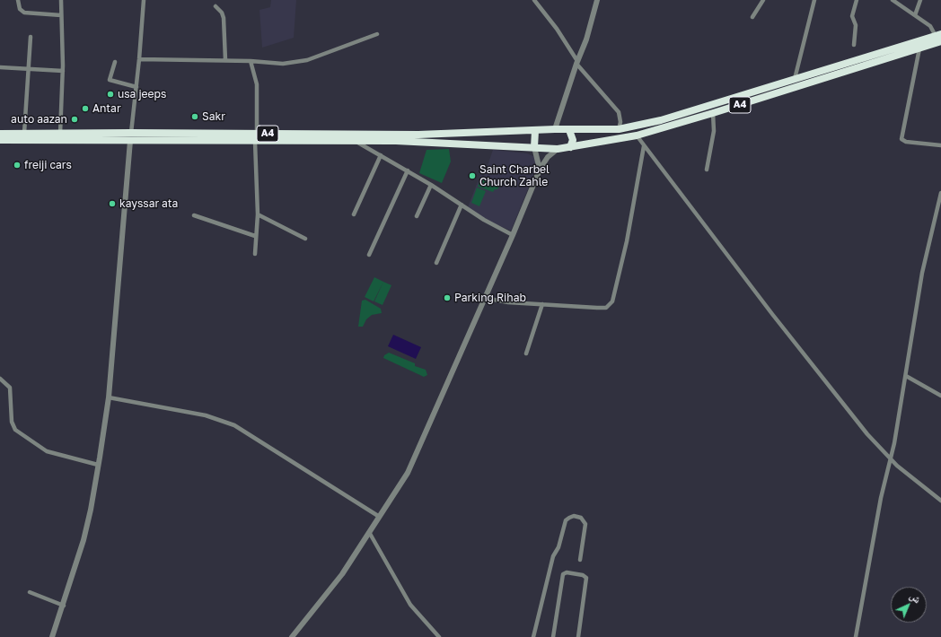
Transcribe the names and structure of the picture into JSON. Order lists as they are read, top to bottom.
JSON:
{
  "streets": {
    "highway": ["A4"]
  },
  "places": [
    "usa jeeps",
    "Antar",
    "Sakr",
    "auto aazan",
    "freiji cars",
    "Saint Charbel Church Zahle",
    "kayssar ata",
    "Parking Rihab"
  ],
  "north": "top right"
}
